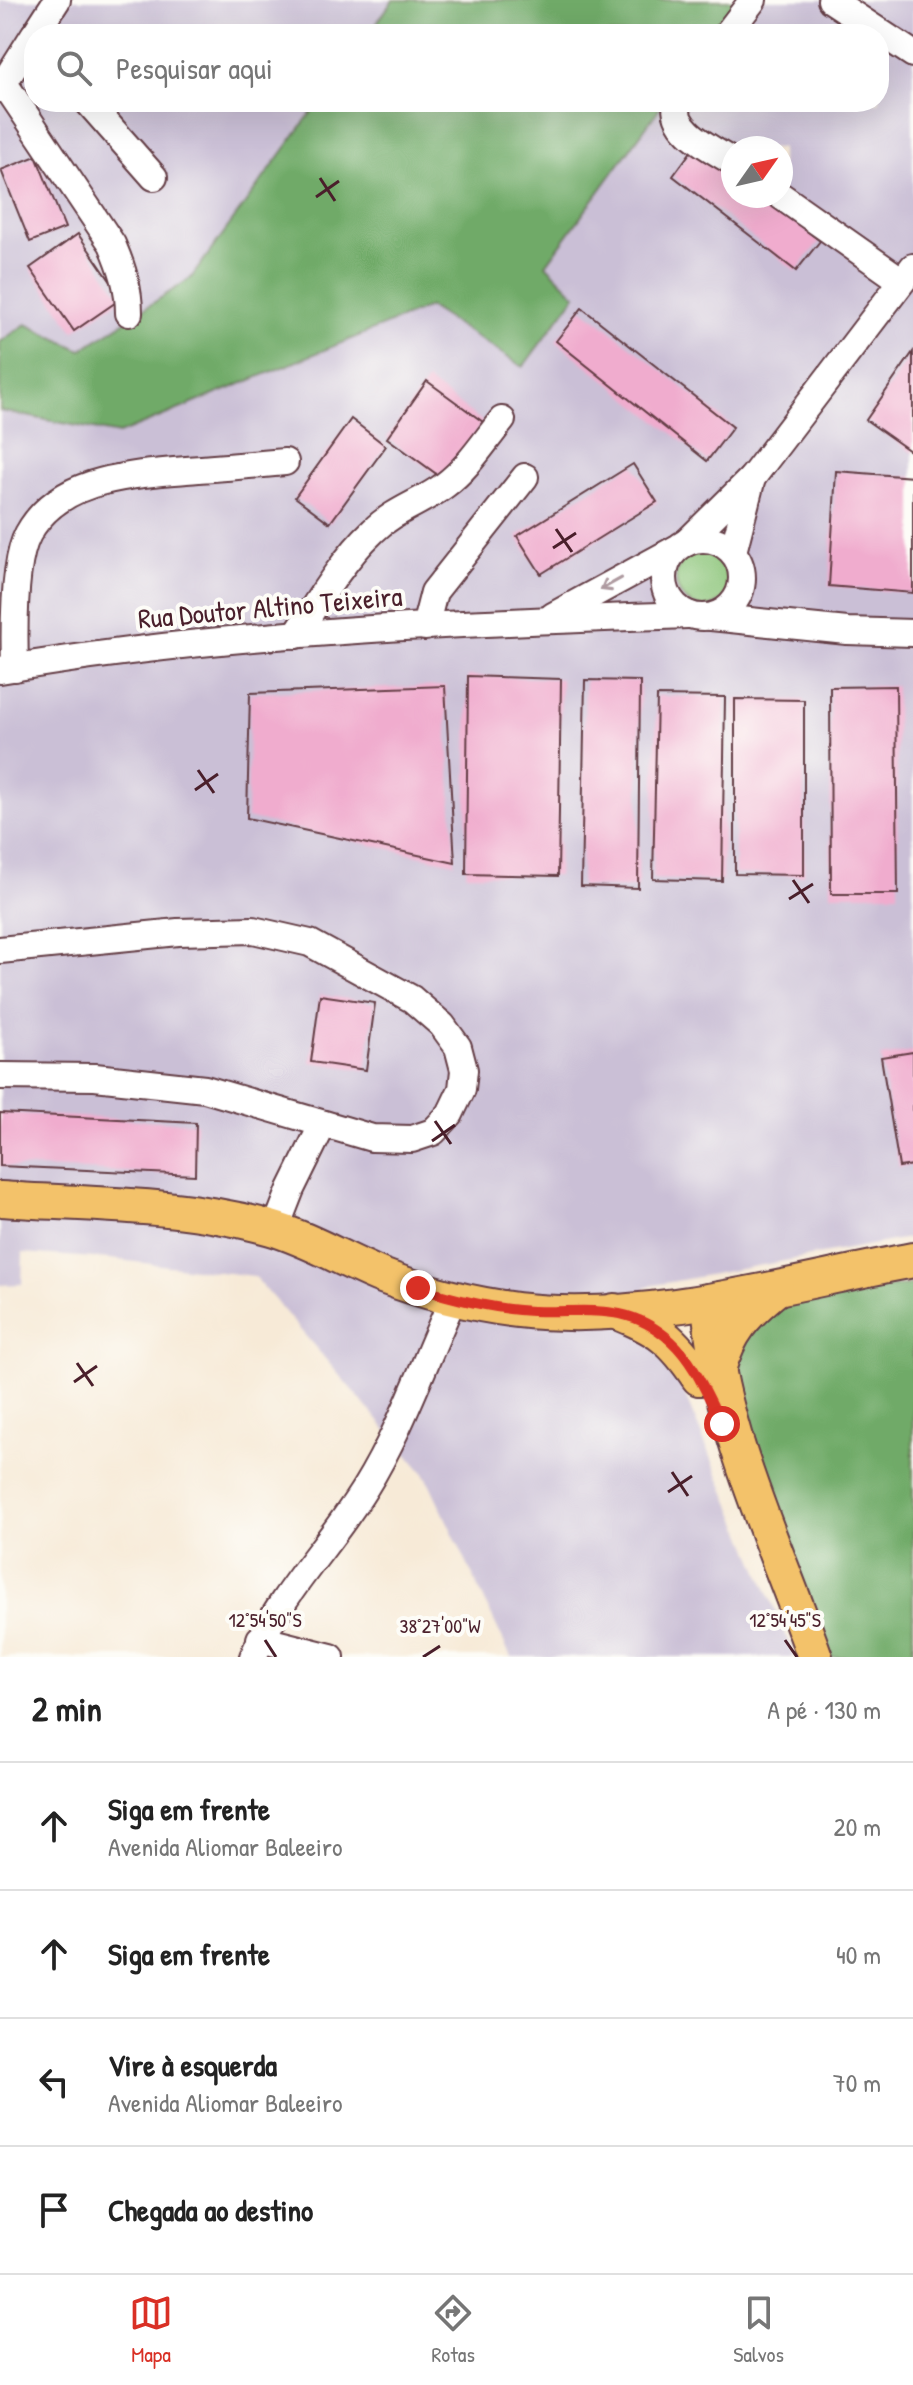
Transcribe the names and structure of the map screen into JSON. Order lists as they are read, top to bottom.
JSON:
{
  "streets": {
    "street": ["Rua Doutor Altino Teixeira"]
  },
  "north": "top right",
  "page": {
    "search": "Pesquisar aqui",
    "heading": ["2 min", "A pé · 130 m"],
    "list": [
      ["Siga em frente", "Avenida Aliomar Baleeiro", "20 m"],
      ["Siga em frente", "40 m"],
      ["Vire à esquerda", "Avenida Aliomar Baleeiro", "70 m"],
      "Chegada ao destino"
    ],
    "nav": ["Mapa", "Rotas", "Salvos"]
  },
  "coordinates": ["12°54'50\"S", "12°54'45\"S", "38°27'00\"W"]
}
